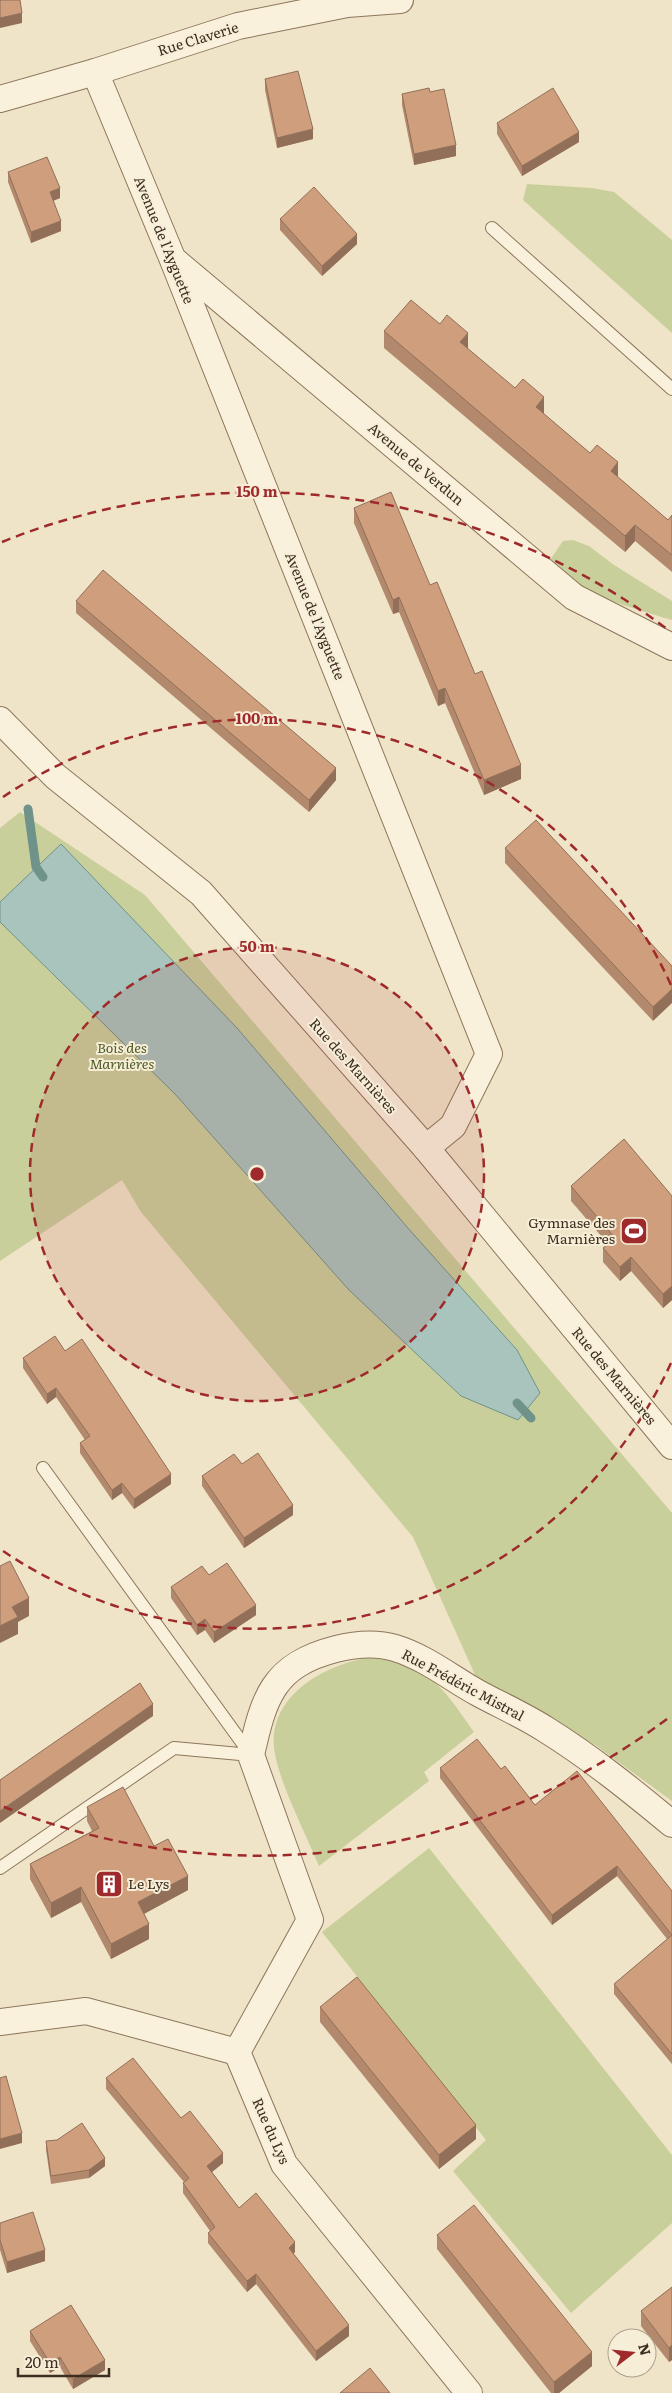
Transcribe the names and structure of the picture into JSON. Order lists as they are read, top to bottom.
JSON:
{
  "streets": {
    "street": [
      "Rue Claverie",
      "Avenue de l'Ayguette",
      "Avenue de Verdun",
      "Rue des Marnières",
      "Rue Frédéric Mistral",
      "Rue du Lys"
    ]
  },
  "crossings": [
    ["Rue Claverie", "Avenue de l'Ayguette"],
    ["Avenue de l'Ayguette", "Avenue de Verdun"],
    ["Avenue de l'Ayguette", "Rue des Marnières"]
  ],
  "parks": ["Bois des Marnières"],
  "places": {
    "sports": ["Gymnase des Marnières"],
    "building": ["Le Lys"]
  },
  "scale_bar": "20 m",
  "north": "right",
  "rings": ["150 m", "100 m", "50 m"]
}
